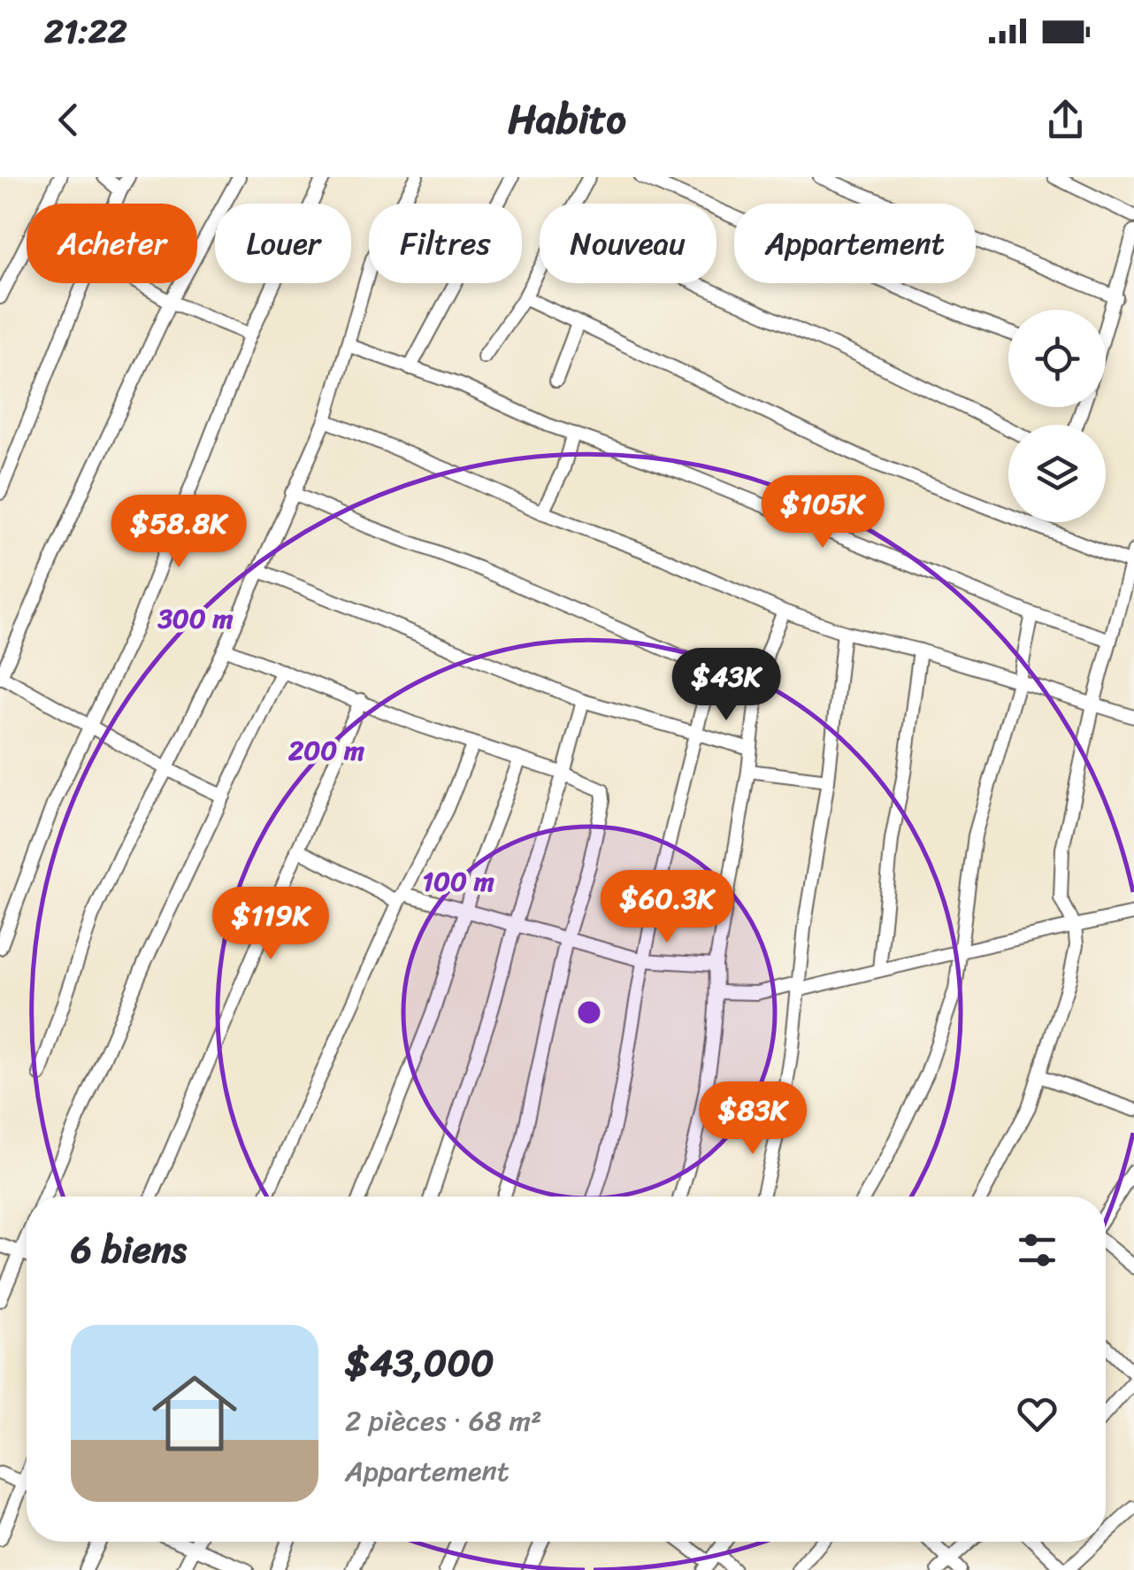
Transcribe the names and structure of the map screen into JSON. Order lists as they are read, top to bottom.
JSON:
{
  "page": {
    "status": "21:22",
    "header": "Habito",
    "chip": [
      "Acheter",
      "Louer",
      "Filtres",
      "Nouveau",
      "Appartement"
    ],
    "price": [
      "$105K",
      "$58.8K",
      "$43K",
      "$60.3K",
      "$119K",
      "$83K"
    ],
    "heading": "6 biens",
    "list": [
      {
        "name": "$43,000",
        "note": "2 pièces · 68 m² · Appartement"
      }
    ]
  },
  "rings": ["300 m", "200 m", "100 m"]
}
